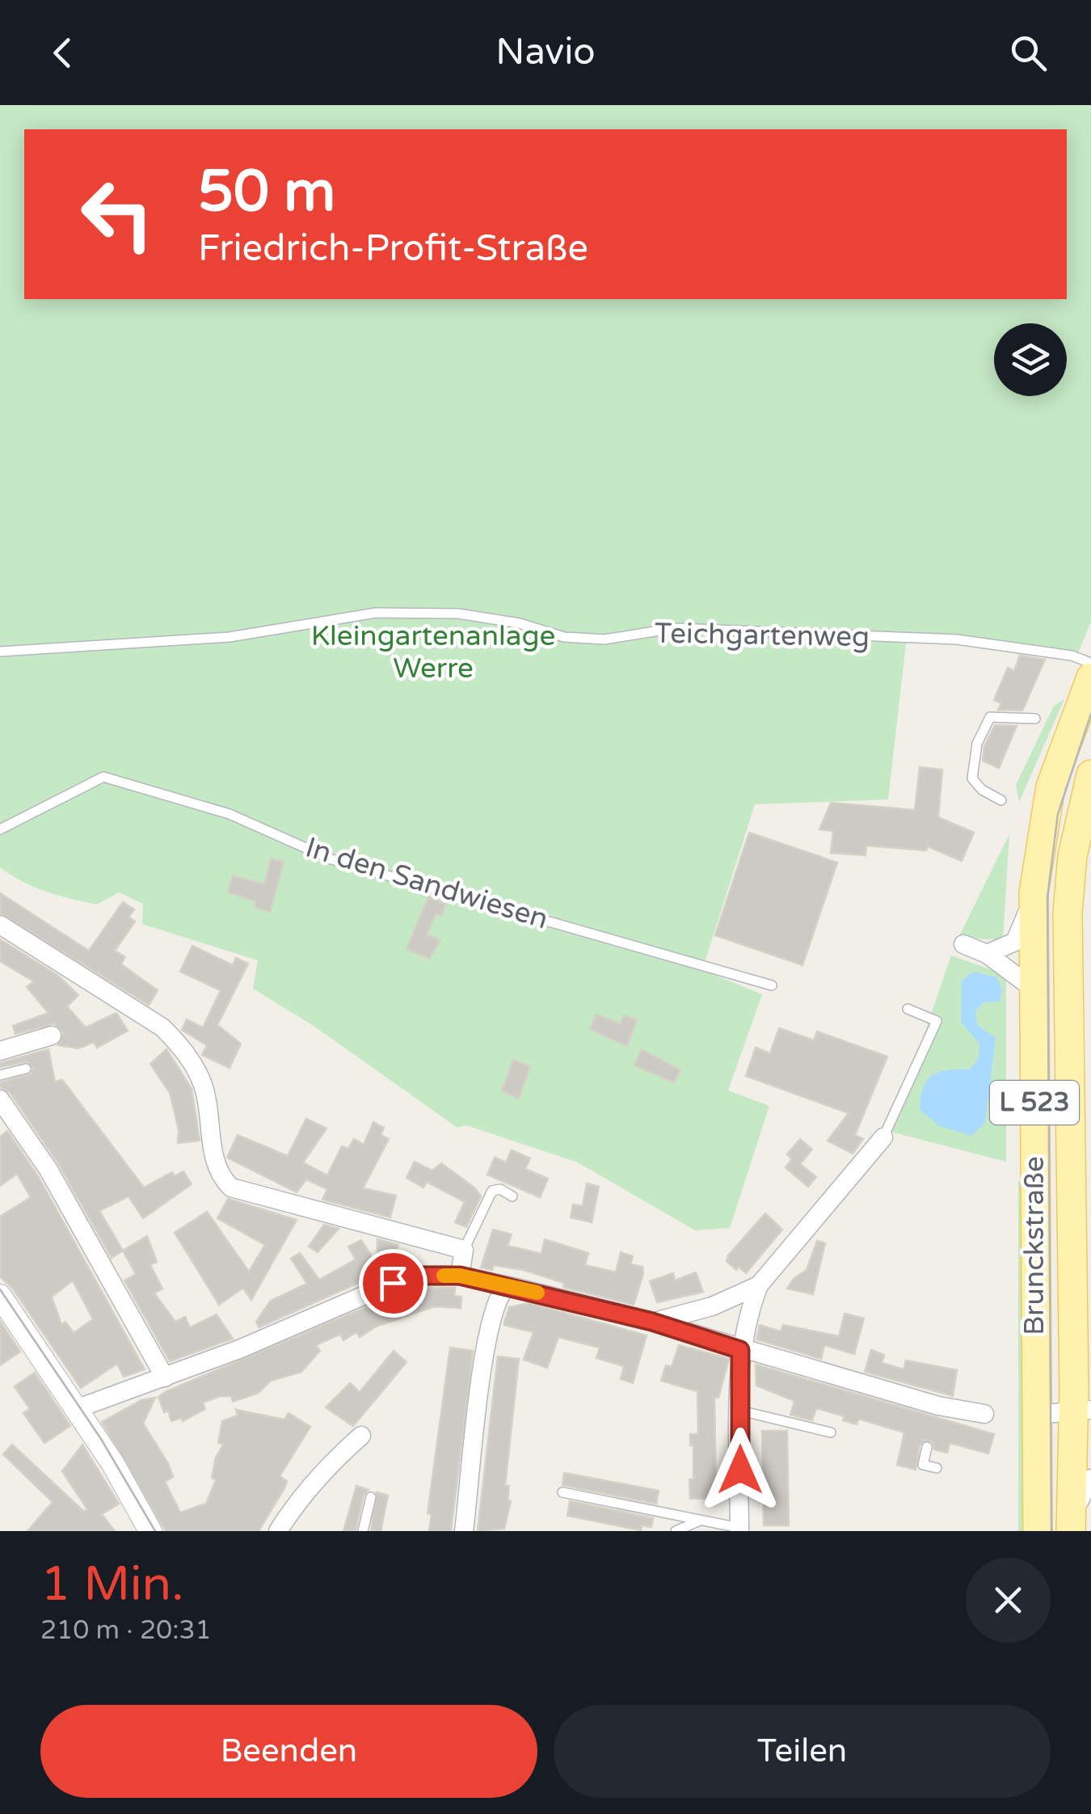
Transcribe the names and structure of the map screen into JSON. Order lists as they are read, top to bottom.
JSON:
{
  "streets": {
    "main road": ["L 523", "Brunckstraße"],
    "lane": ["Teichgartenweg", "In den Sandwiesen"]
  },
  "parks": ["Kleingartenanlage Werre"],
  "page": {
    "header": "Navio",
    "turn": ["50 m", "Friedrich-Profit-Straße"],
    "heading": ["1 Min.", "210 m · 20:31"],
    "buttons": ["Beenden", "Teilen"]
  }
}
